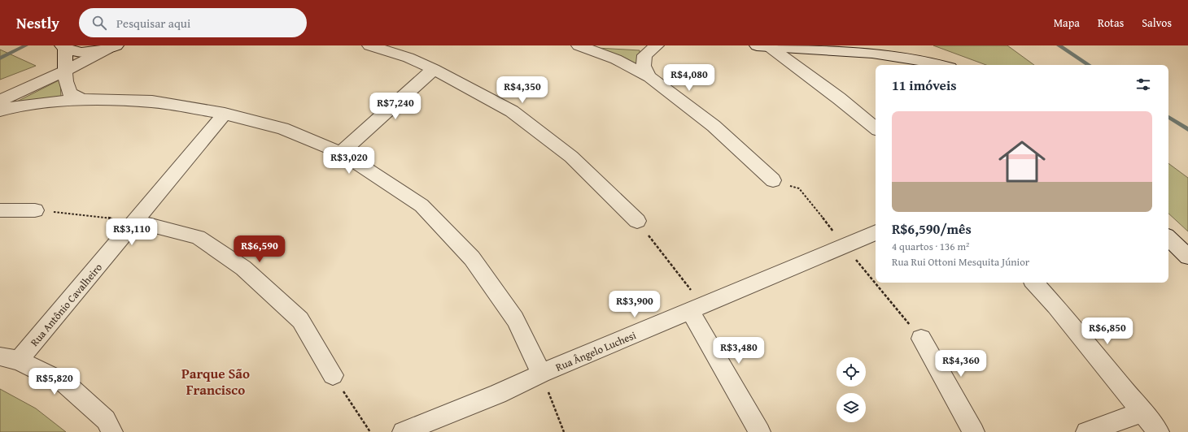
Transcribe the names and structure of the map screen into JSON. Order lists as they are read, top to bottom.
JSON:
{
  "streets": {
    "street": ["Rua Antônio Cavalheiro", "Rua Ângelo Luchesi"]
  },
  "districts": ["Parque São Francisco"],
  "page": {
    "header": "Nestly",
    "search": "Pesquisar aqui",
    "nav": ["Mapa", "Rotas", "Salvos"],
    "price": [
      "R$4,080",
      "R$4,350",
      "R$7,240",
      "R$3,020",
      "R$3,110",
      "R$6,590",
      "R$3,900",
      "R$6,850",
      "R$3,480",
      "R$4,360",
      "R$5,820"
    ],
    "heading": "11 imóveis",
    "list": [
      {
        "name": "R$6,590/mês",
        "note": "4 quartos · 136 m² · Rua Rui Ottoni Mesquita Júnior"
      }
    ]
  }
}
